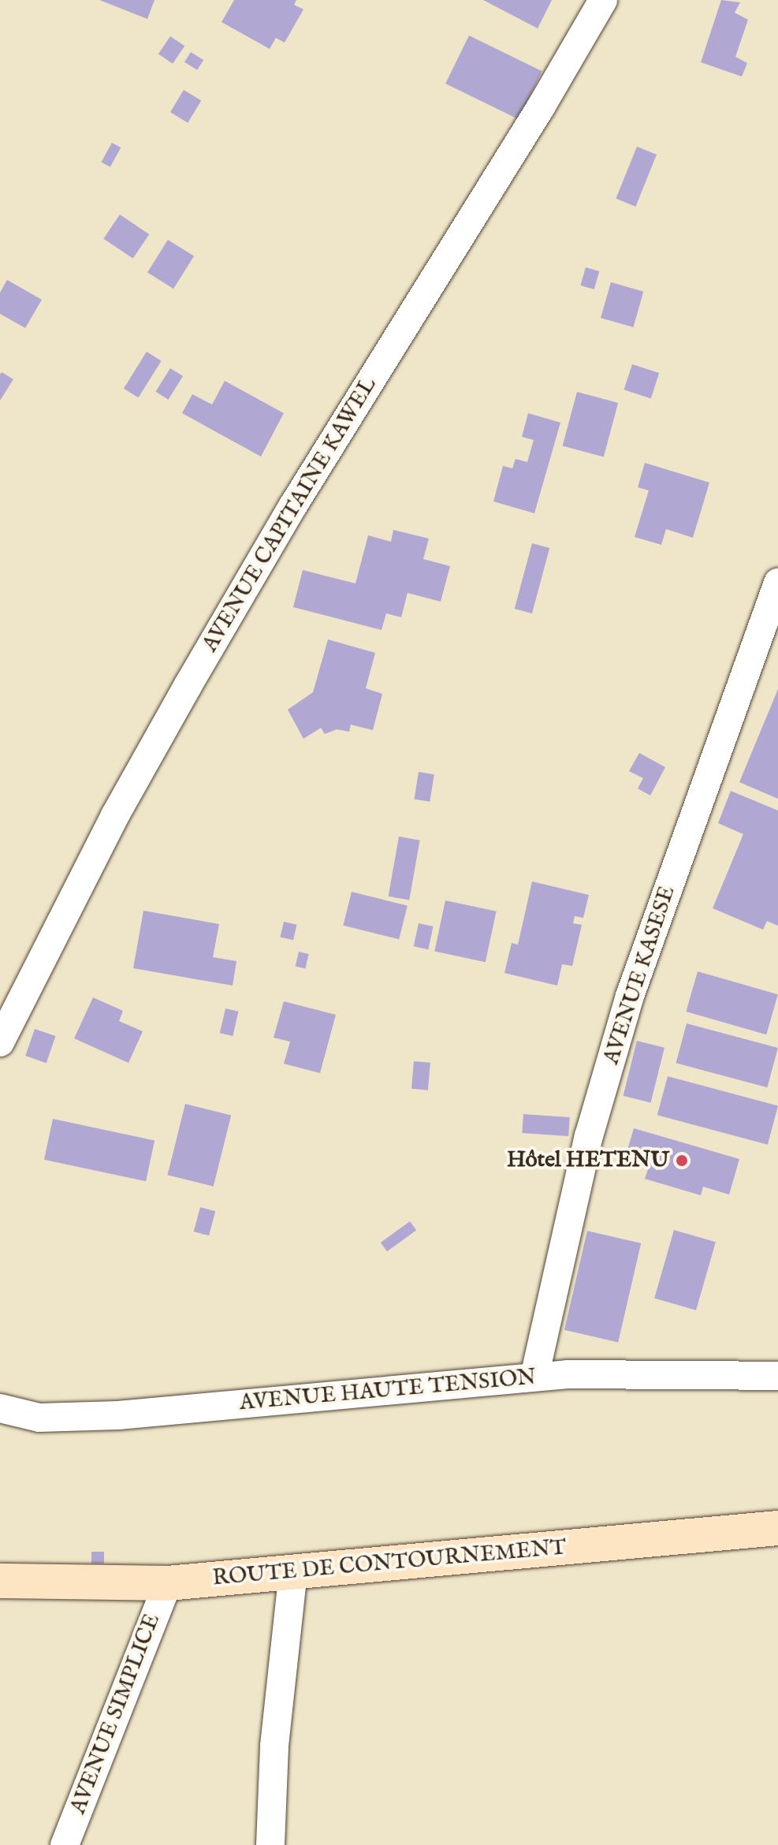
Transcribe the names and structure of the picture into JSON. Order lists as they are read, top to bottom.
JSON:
{
  "streets": {
    "street": [
      "AVENUE CAPITAINE KAWEL",
      "AVENUE KASESE",
      "AVENUE HAUTE TENSION",
      "ROUTE DE CONTOURNEMENT",
      "AVENUE SIMPLICE"
    ]
  },
  "crossings": [
    ["AVENUE KASESE", "AVENUE HAUTE TENSION"],
    ["ROUTE DE CONTOURNEMENT", "AVENUE SIMPLICE"]
  ],
  "places": ["Hôtel HETENU"]
}
